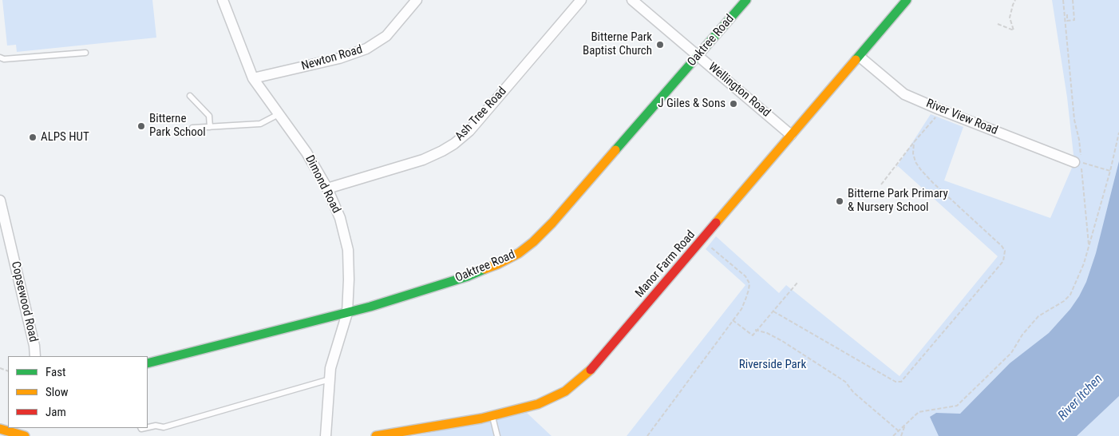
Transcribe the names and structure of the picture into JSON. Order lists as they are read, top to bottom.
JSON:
{
  "streets": {
    "street": [
      "Oaktree Road",
      "Newton Road",
      "Wellington Road",
      "Ash Tree Road",
      "River View Road",
      "Dimond Road",
      "Manor Farm Road",
      "Copsewood Road"
    ]
  },
  "crossings": [
    ["Oaktree Road", "Wellington Road"],
    ["Oaktree Road", "Dimond Road"],
    ["Newton Road", "Dimond Road"],
    ["Wellington Road", "Manor Farm Road"],
    ["Ash Tree Road", "Dimond Road"],
    ["River View Road", "Manor Farm Road"]
  ],
  "water": ["River Itchen"],
  "parks": ["Riverside Park"],
  "places": [
    "Bitterne Park Baptist Church",
    "J Giles & Sons",
    "Bitterne Park School",
    "ALPS HUT",
    "Bitterne Park Primary & Nursery School"
  ],
  "legend": ["Fast", "Slow", "Jam"]
}
